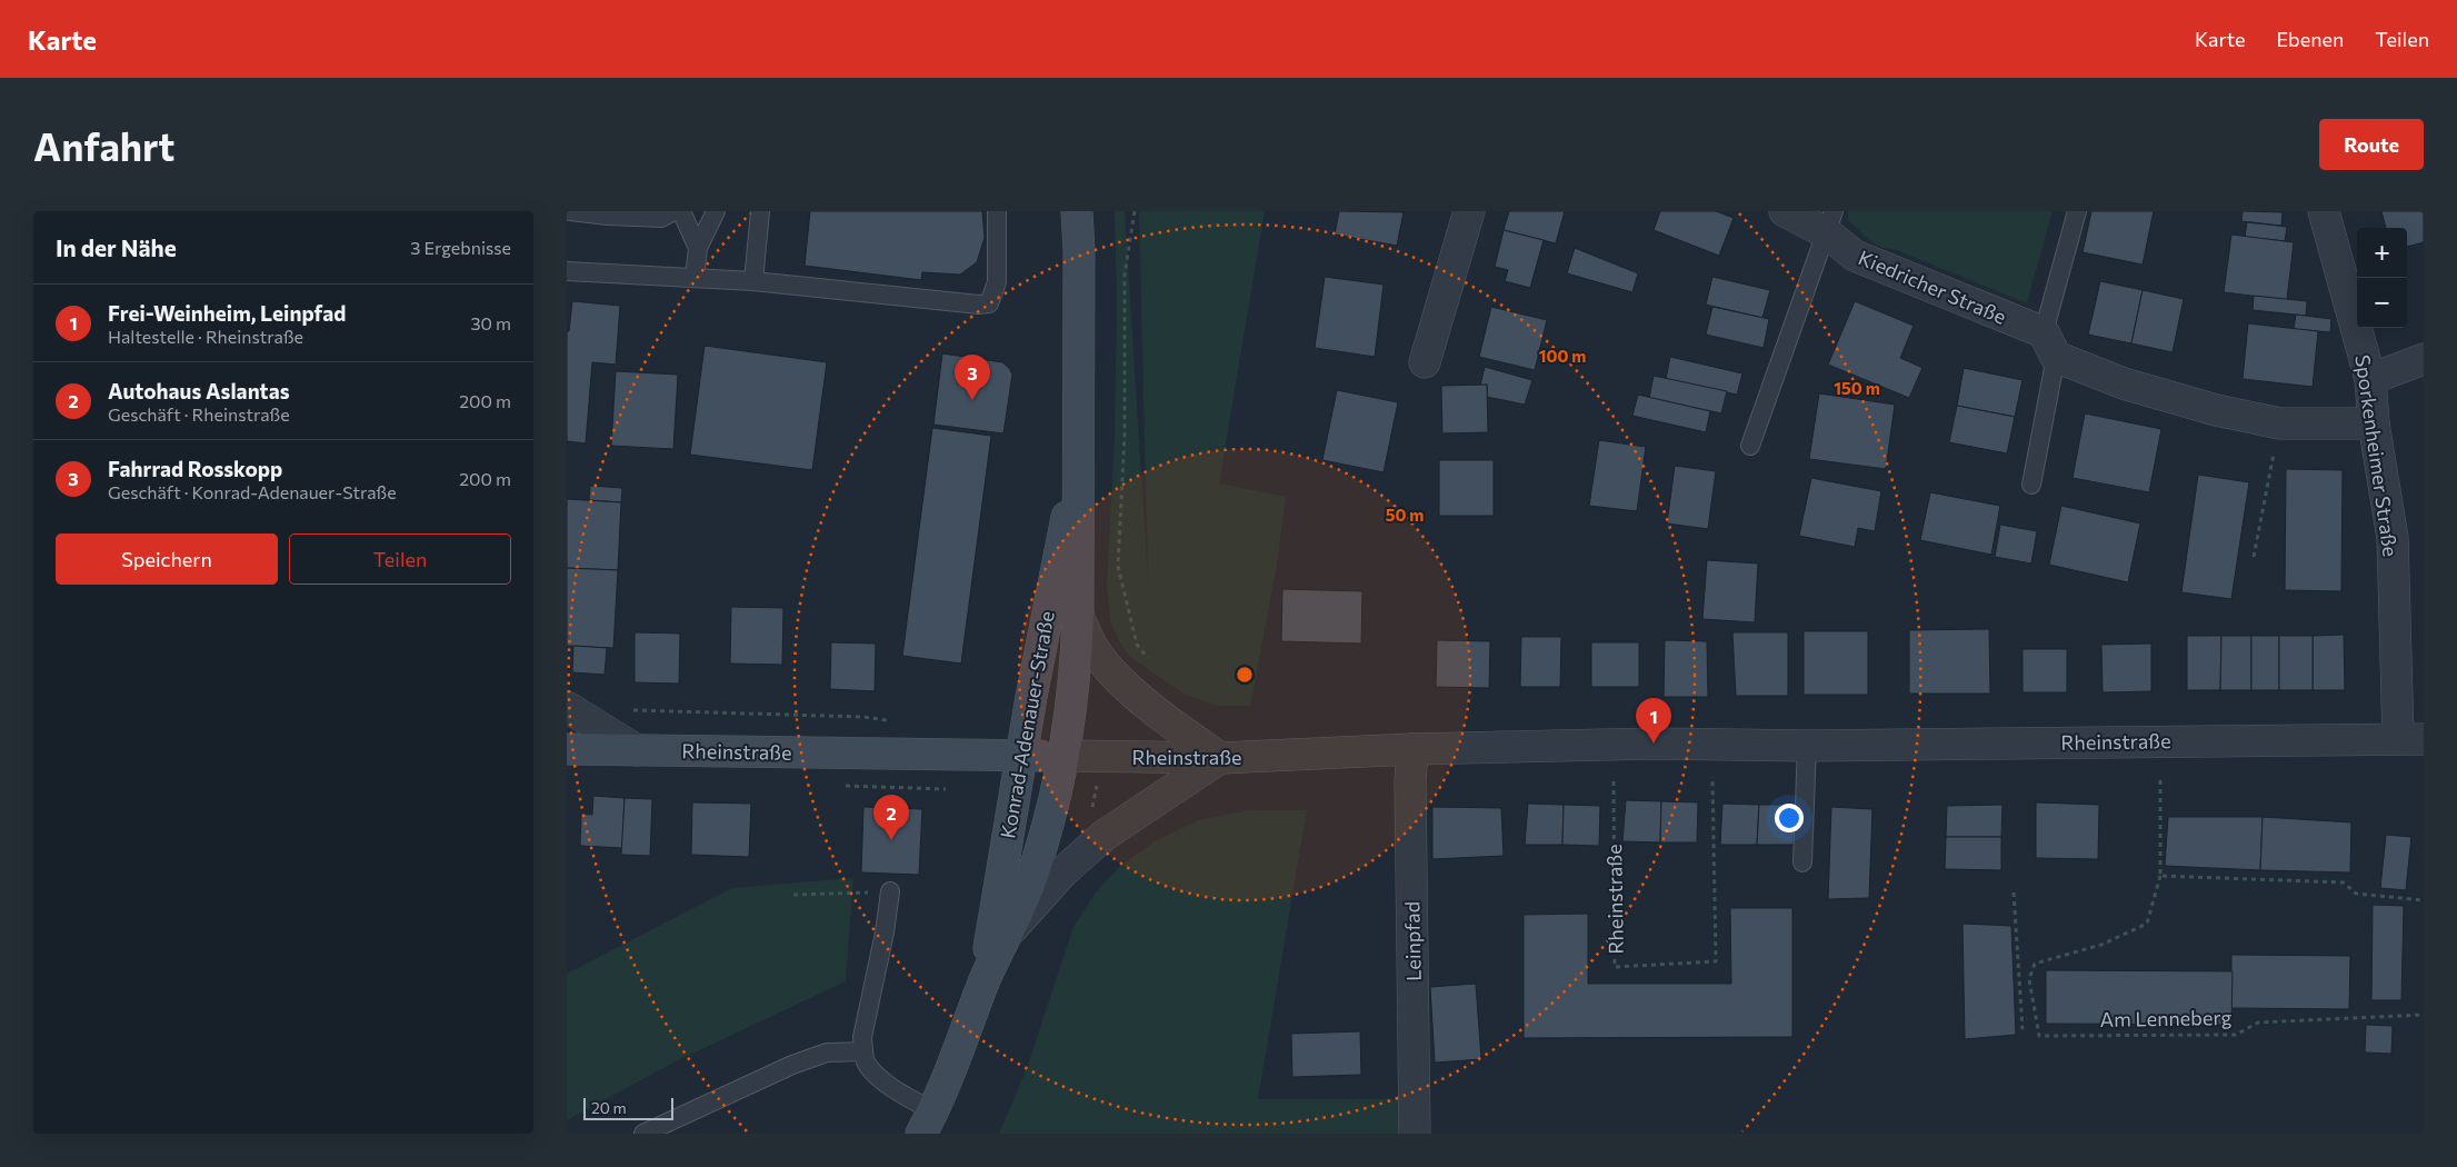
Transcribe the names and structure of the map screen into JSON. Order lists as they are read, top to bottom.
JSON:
{
  "streets": {
    "main road": ["Konrad-Adenauer-Straße", "Rheinstraße"],
    "street": ["Kiedricher Straße", "Sporkenheimer Straße", "Leinpfad"],
    "path": ["Am Lenneberg"]
  },
  "crossings": [
    ["Kiedricher Straße", "Sporkenheimer Straße"],
    ["Sporkenheimer Straße", "Rheinstraße"],
    ["Konrad-Adenauer-Straße", "Rheinstraße"],
    ["Rheinstraße", "Leinpfad"],
    ["Rheinstraße", "Am Lenneberg"]
  ],
  "scale_bar": "20 m",
  "page": {
    "header": "Karte",
    "nav": ["Karte", "Ebenen", "Teilen"],
    "buttons": [
      "Route",
      ["Speichern", "Teilen"]
    ],
    "title": "Anfahrt",
    "heading": ["In der Nähe", "3 Ergebnisse"],
    "map_buttons": ["+", "−"],
    "list": [
      {
        "mark": "1",
        "name": "Frei-Weinheim, Leinpfad",
        "note": "Haltestelle · Rheinstraße",
        "value": "30 m"
      },
      {
        "mark": "2",
        "name": "Autohaus Aslantas",
        "note": "Geschäft · Rheinstraße",
        "value": "200 m"
      },
      {
        "mark": "3",
        "name": "Fahrrad Rosskopp",
        "note": "Geschäft · Konrad-Adenauer-Straße",
        "value": "200 m"
      }
    ],
    "pins": ["3", "1", "2"],
    "scale": "20 m"
  },
  "rings": ["100 m", "150 m", "50 m"]
}
